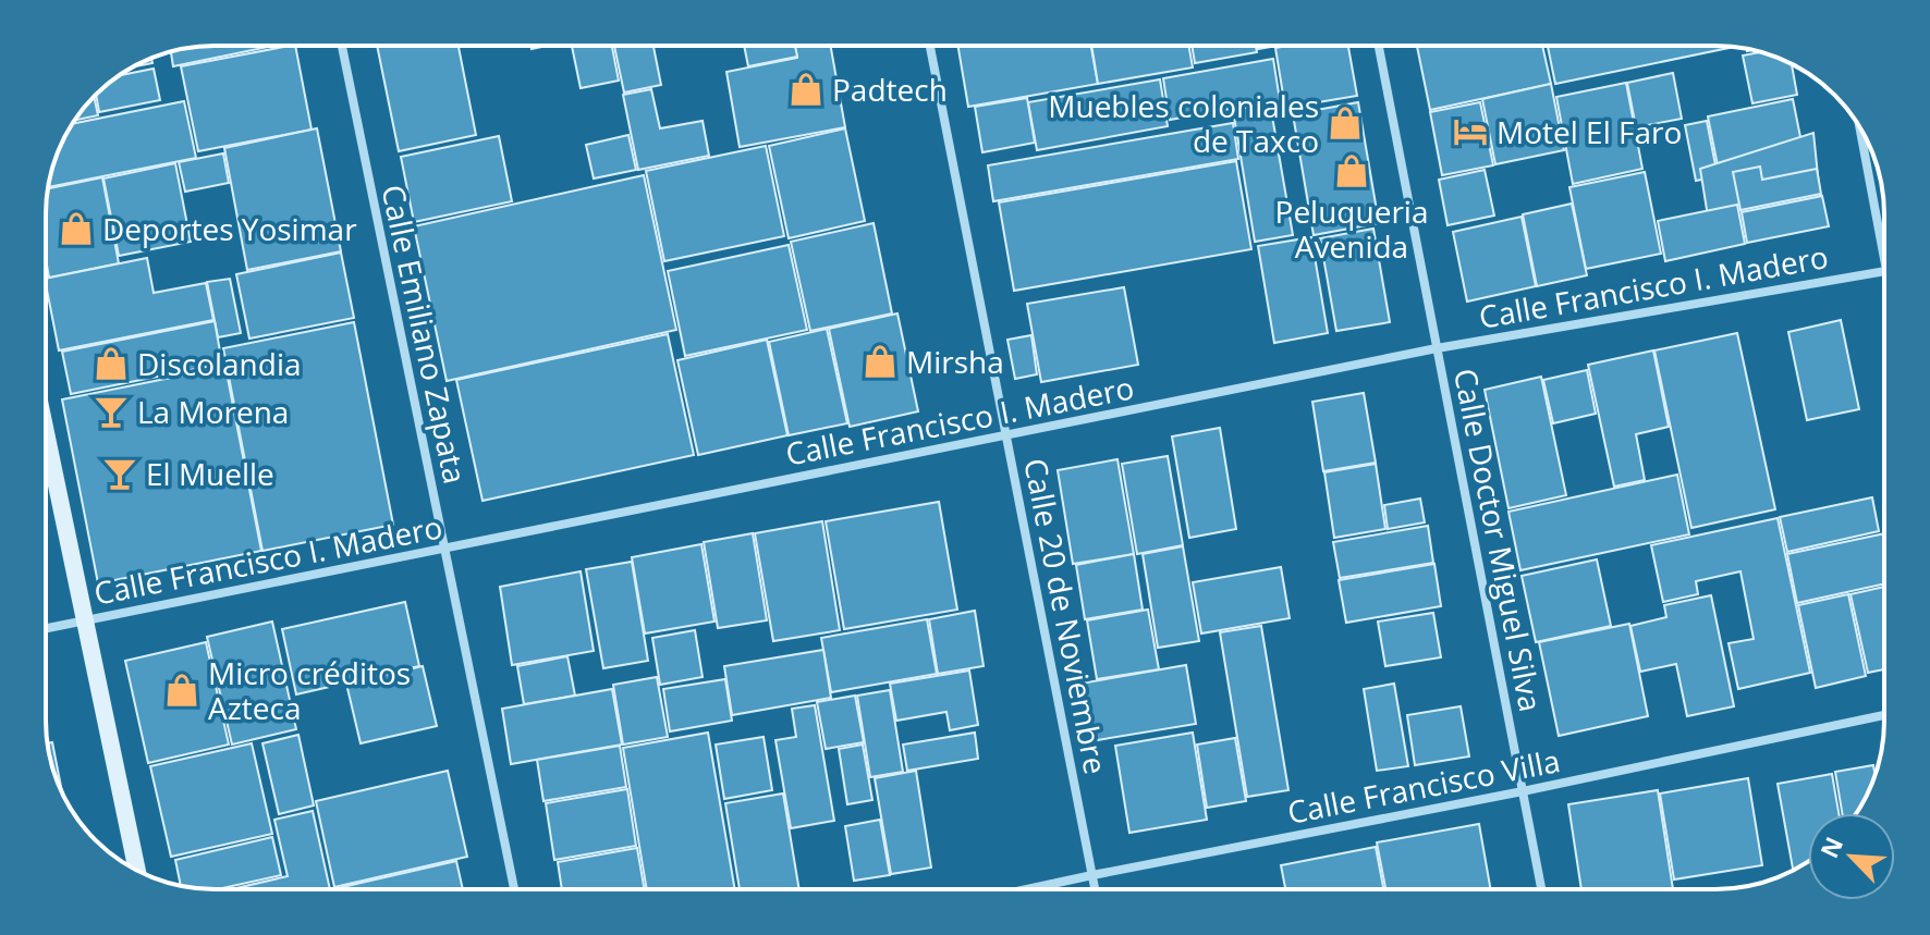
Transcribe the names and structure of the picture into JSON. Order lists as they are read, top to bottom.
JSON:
{
  "streets": {
    "street": [
      "Calle Francisco I. Madero",
      "Calle Emiliano Zapata",
      "Calle Doctor Miguel Silva",
      "Calle 20 de Noviembre",
      "Calle Francisco Villa"
    ]
  },
  "crossings": [
    ["Calle Francisco I. Madero", "Calle Emiliano Zapata"],
    ["Calle Francisco I. Madero", "Calle Doctor Miguel Silva"],
    ["Calle Francisco I. Madero", "Calle 20 de Noviembre"],
    ["Calle Doctor Miguel Silva", "Calle Francisco Villa"],
    ["Calle 20 de Noviembre", "Calle Francisco Villa"]
  ],
  "places": {
    "shop": [
      "Padtech",
      "Muebles coloniales de Taxco",
      "Peluqueria Avenida",
      "Deportes Yosimar",
      "Mirsha",
      "Discolandia",
      "Micro créditos Azteca"
    ],
    "hotel": ["Motel El Faro"],
    "bar": ["La Morena", "El Muelle"]
  },
  "north": "top left"
}
